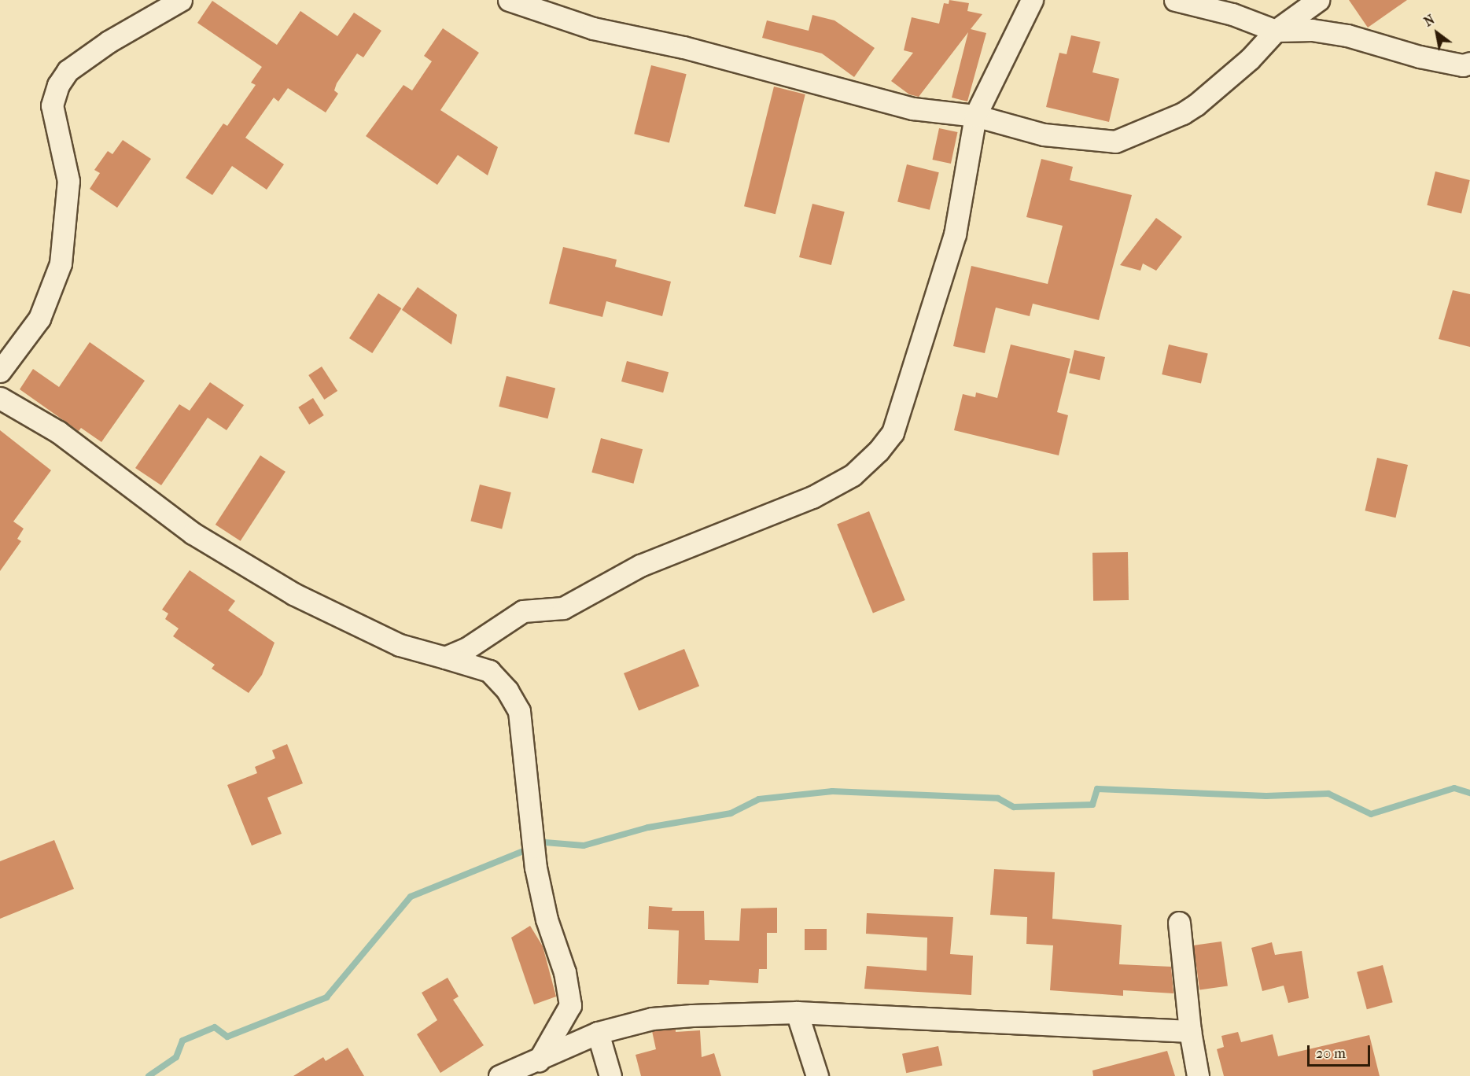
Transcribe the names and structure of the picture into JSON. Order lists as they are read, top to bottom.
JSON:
{
  "scale_bar": "20 m",
  "north": "top left"
}
